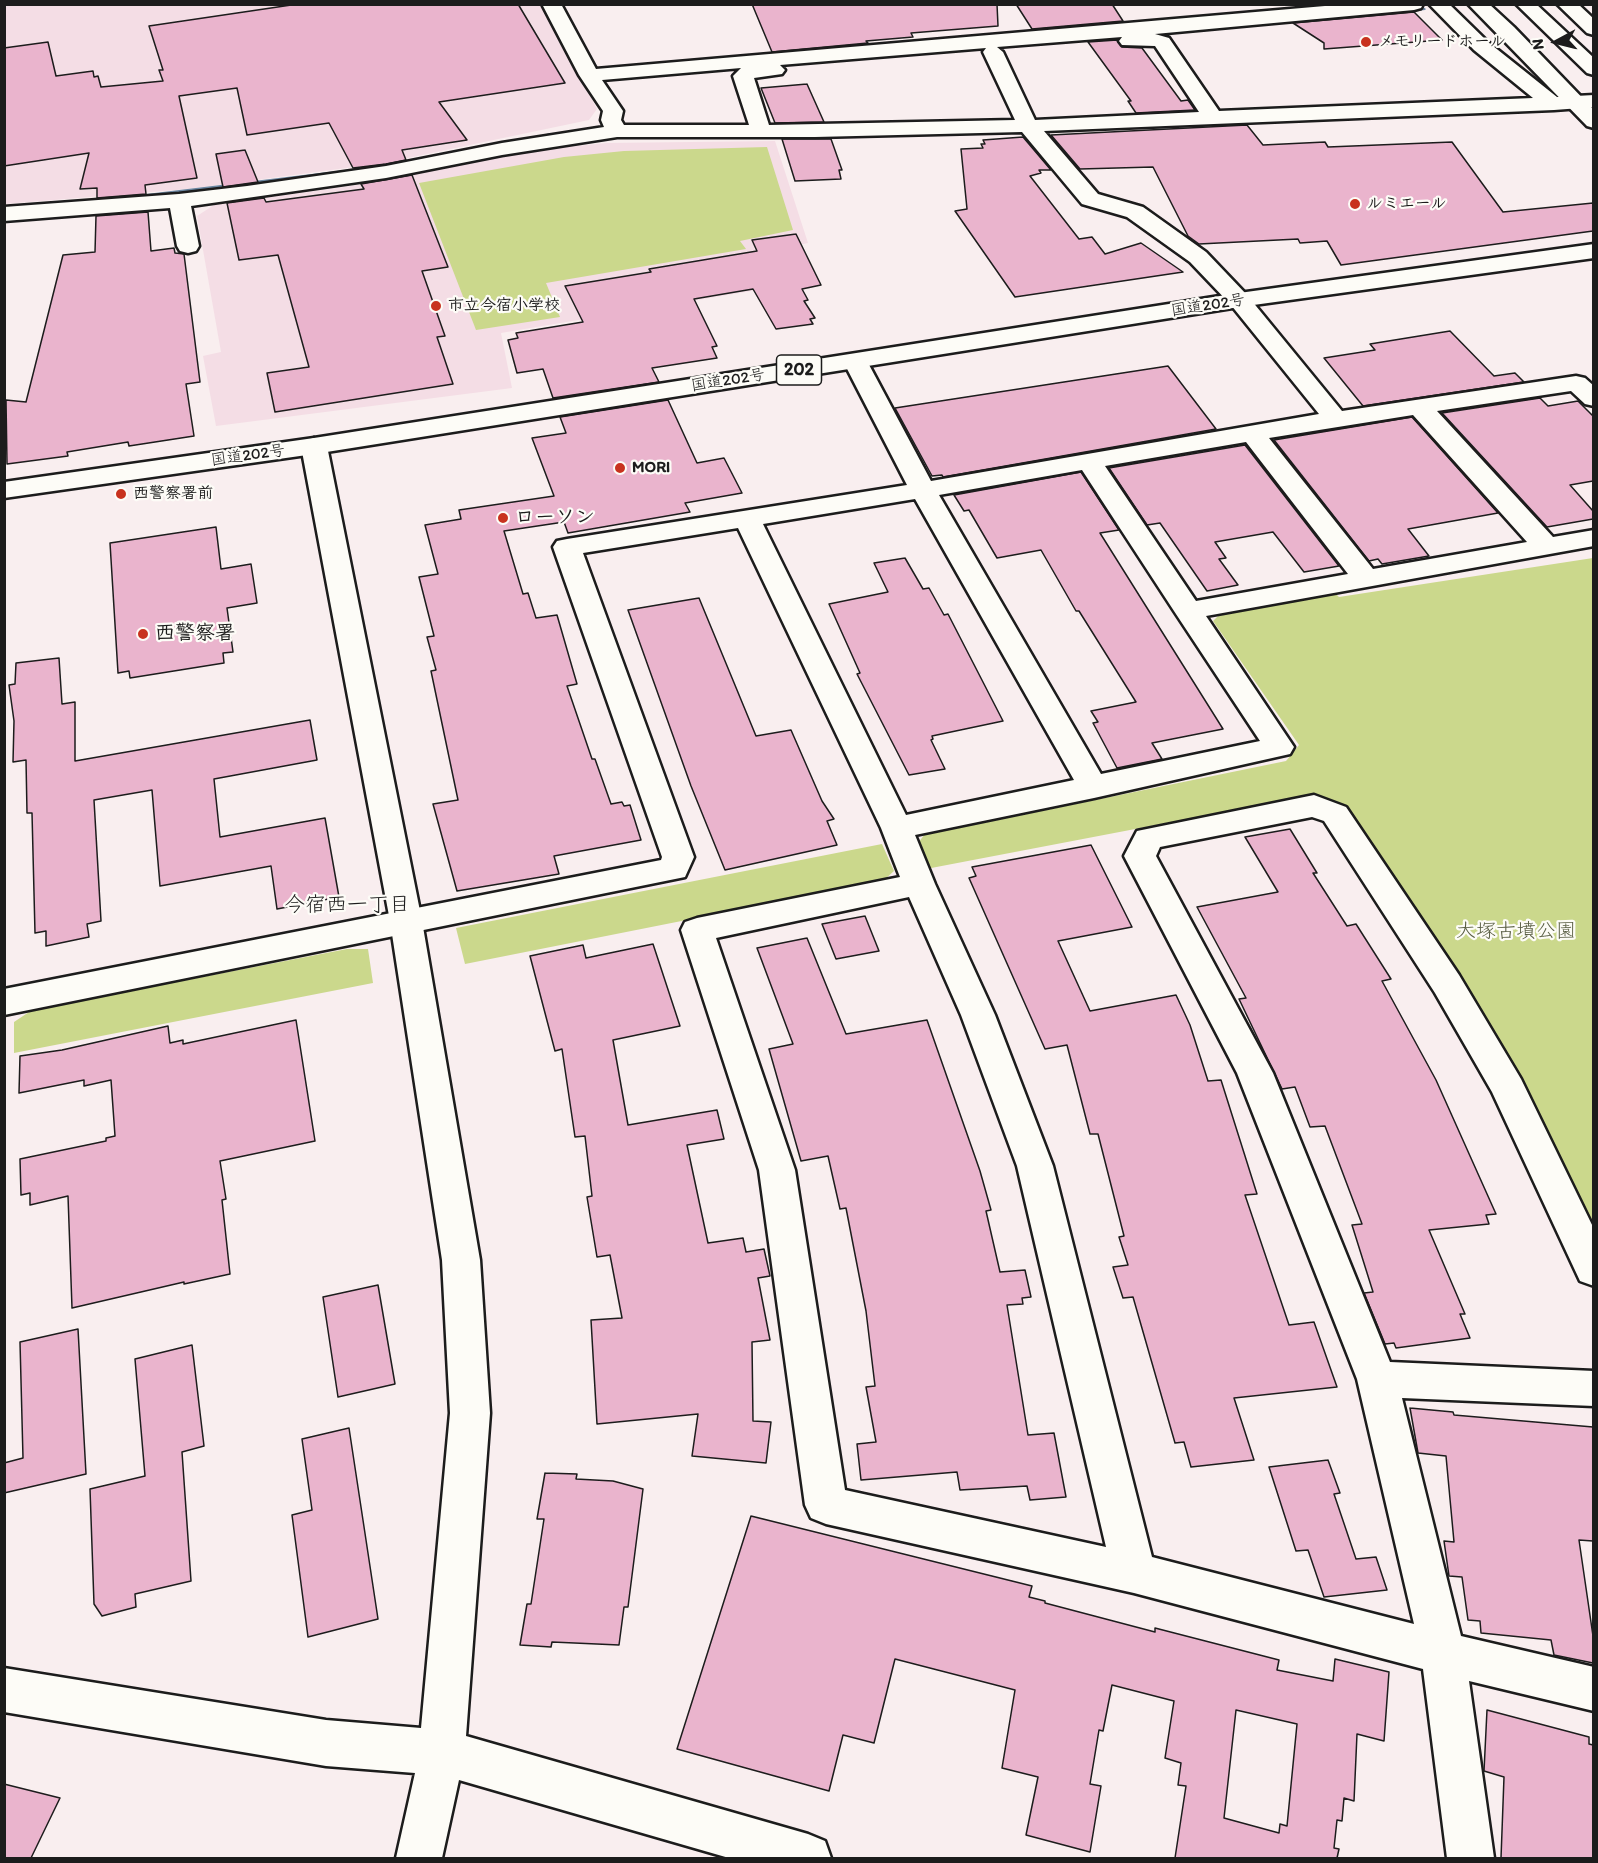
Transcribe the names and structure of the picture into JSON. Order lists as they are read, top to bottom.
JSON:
{
  "streets": {
    "main road": ["国道202号", "202"]
  },
  "districts": ["今宿西一丁目"],
  "parks": ["大塚古墳公園"],
  "places": [
    "メモリードホール",
    "ルミエール",
    "市立今宿小学校",
    "MORI",
    "西警察署前",
    "ローソン",
    "西警察署"
  ],
  "north": "left"
}
